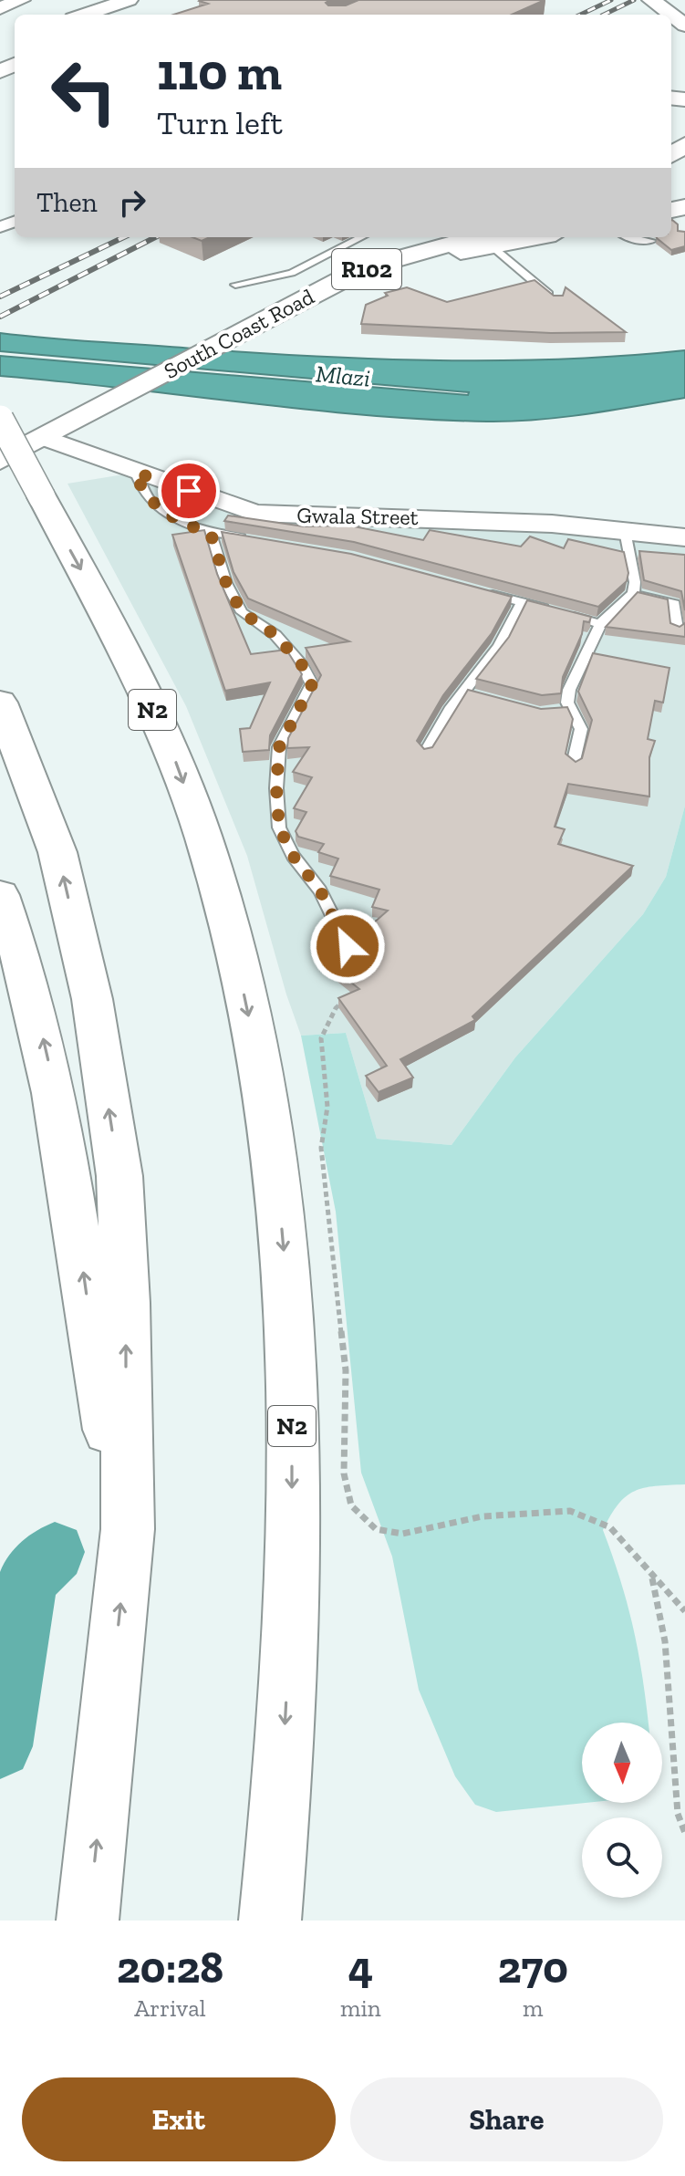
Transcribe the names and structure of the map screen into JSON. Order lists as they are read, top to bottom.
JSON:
{
  "streets": {
    "main road": ["R102", "South Coast Road", "N2"],
    "street": ["Gwala Street"]
  },
  "crossings": [
    ["South Coast Road", "Gwala Street"]
  ],
  "water": ["Mlazi"],
  "north": "bottom",
  "page": {
    "turn": ["110 m", "Turn left"],
    "then": "Then",
    "eta": [
      "20:28",
      "Arrival",
      "4",
      "min",
      "270",
      "m"
    ],
    "buttons": ["Exit", "Share"]
  }
}
